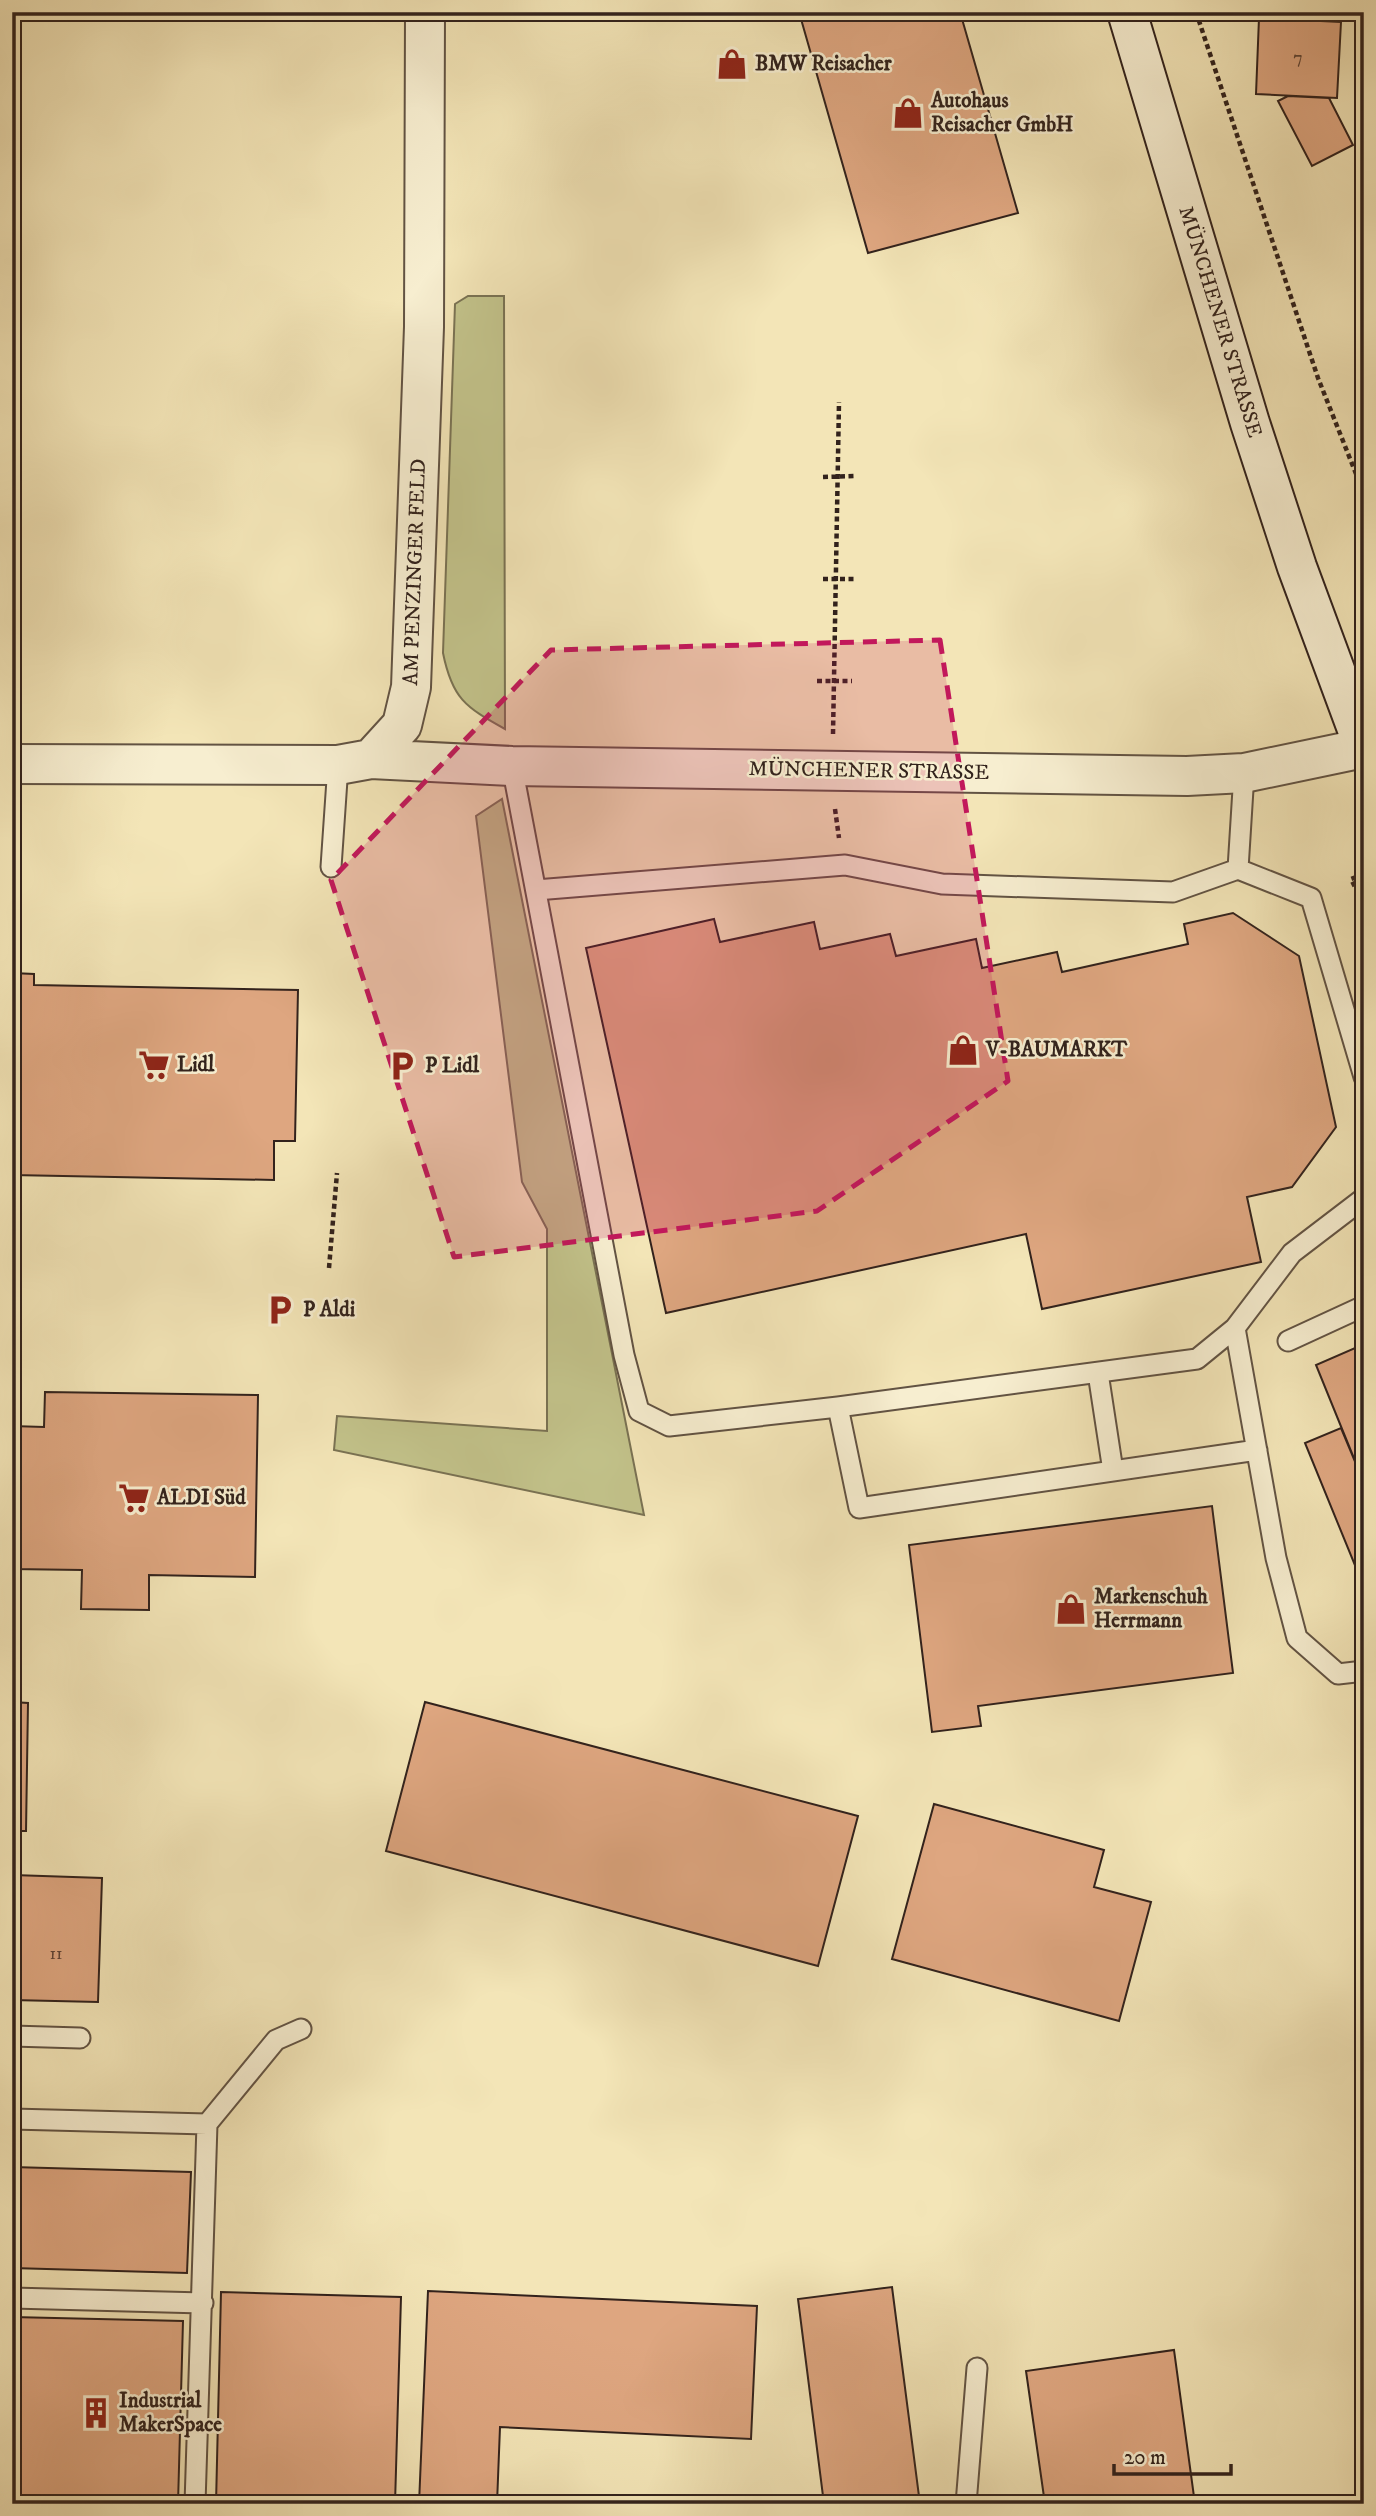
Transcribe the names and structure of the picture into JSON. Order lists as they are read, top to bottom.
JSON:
{
  "streets": {
    "street": ["MÜNCHENER STRASSE", "AM PENZINGER FELD"]
  },
  "crossings": [
    ["MÜNCHENER STRASSE", "AM PENZINGER FELD"]
  ],
  "places": {
    "shop": [
      "BMW Reisacher",
      "Autohaus Reisacher GmbH",
      "V-BAUMARKT",
      "Markenschuh Herrmann"
    ],
    "supermarket": ["Lidl", "ALDI Süd"],
    "parking": ["P Lidl", "P Aldi"],
    "building": ["Industrial MakerSpace"]
  },
  "house_numbers": ["7", "11"],
  "scale_bar": "20 m"
}
